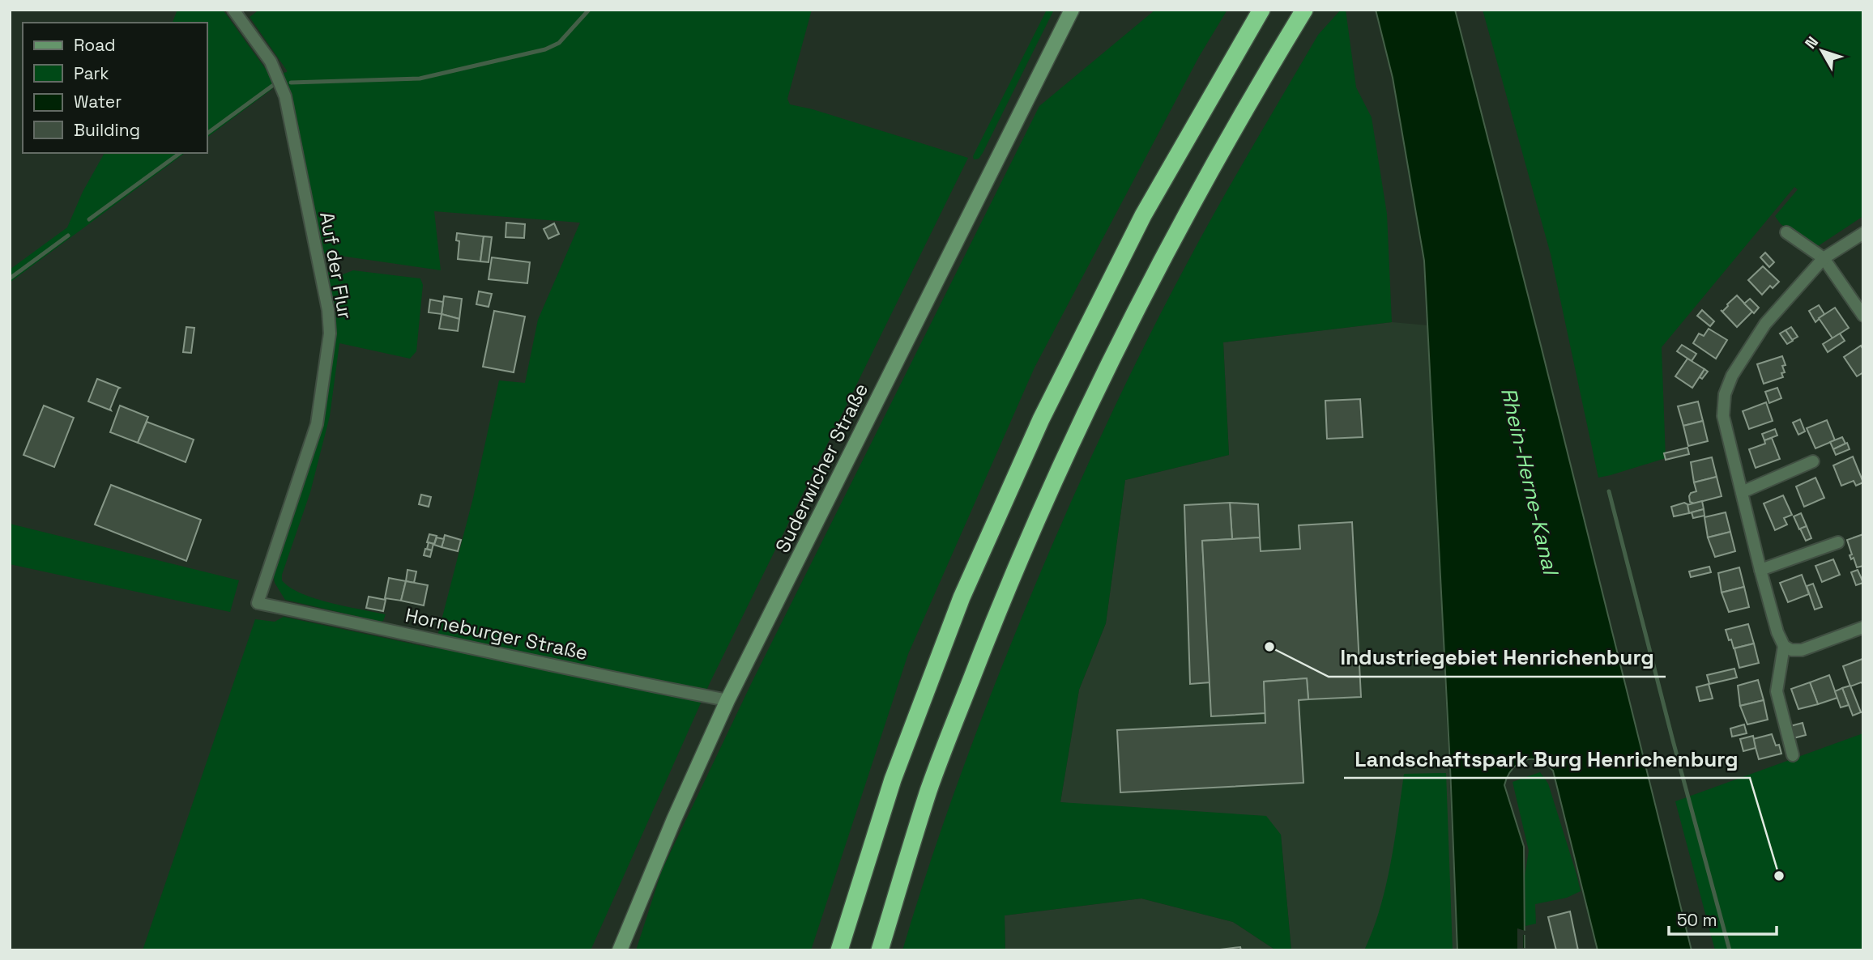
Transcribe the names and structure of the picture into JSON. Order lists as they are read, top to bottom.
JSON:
{
  "streets": {
    "main road": ["Suderwicher Straße"],
    "street": ["Auf der Flur", "Horneburger Straße"]
  },
  "crossings": [
    ["Auf der Flur", "Horneburger Straße"],
    ["Suderwicher Straße", "Horneburger Straße"]
  ],
  "water": ["Rhein-Herne-Kanal"],
  "places": ["Industriegebiet Henrichenburg", "Landschaftspark Burg Henrichenburg"],
  "legend": [
    "Road",
    "Park",
    "Water",
    "Building"
  ],
  "scale_bar": "50 m",
  "north": "top left"
}
